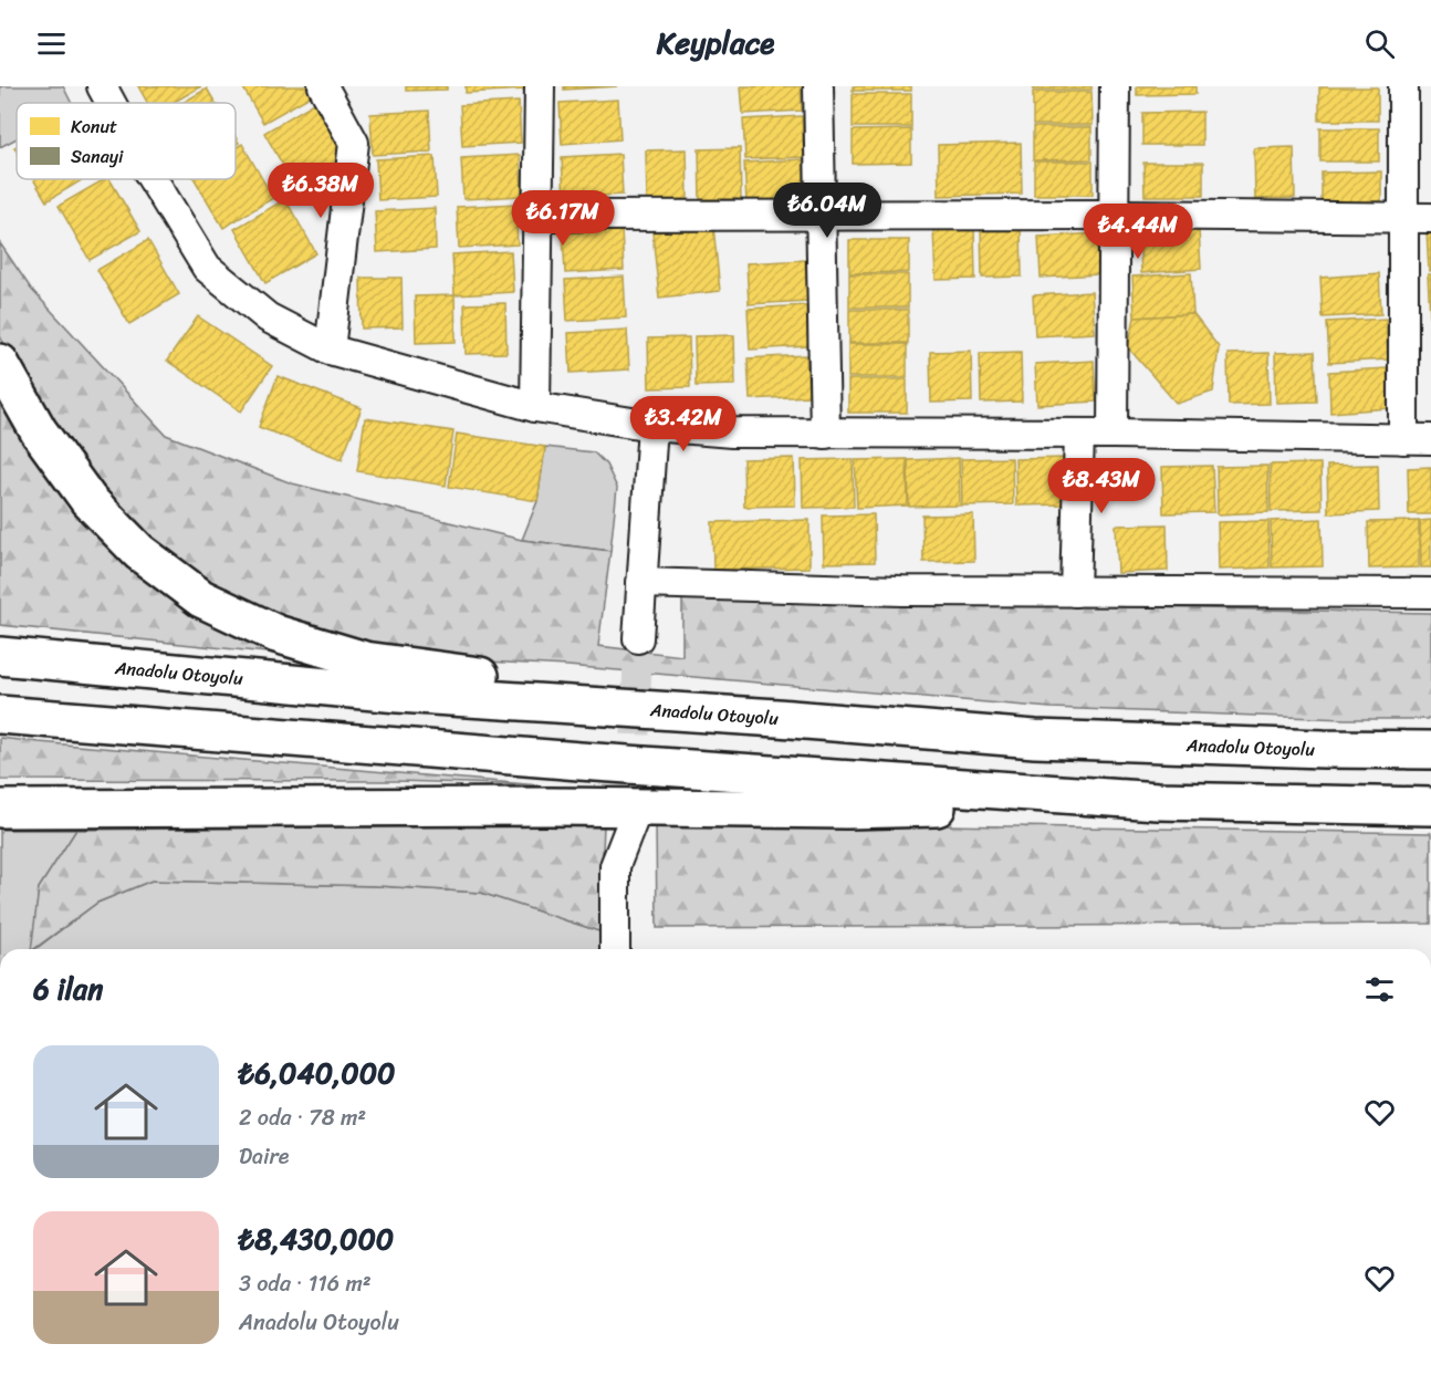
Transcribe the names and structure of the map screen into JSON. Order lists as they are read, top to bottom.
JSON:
{
  "streets": {
    "highway": ["Anadolu Otoyolu"]
  },
  "legend": ["Konut", "Sanayi"],
  "page": {
    "header": "Keyplace",
    "price": [
      "₺6.38M",
      "₺6.04M",
      "₺6.17M",
      "₺4.44M",
      "₺3.42M",
      "₺8.43M"
    ],
    "heading": "6 ilan",
    "list": [
      {
        "name": "₺6,040,000",
        "note": "2 oda · 78 m² · Daire"
      },
      {
        "name": "₺8,430,000",
        "note": "3 oda · 116 m² · Anadolu Otoyolu"
      }
    ]
  }
}
